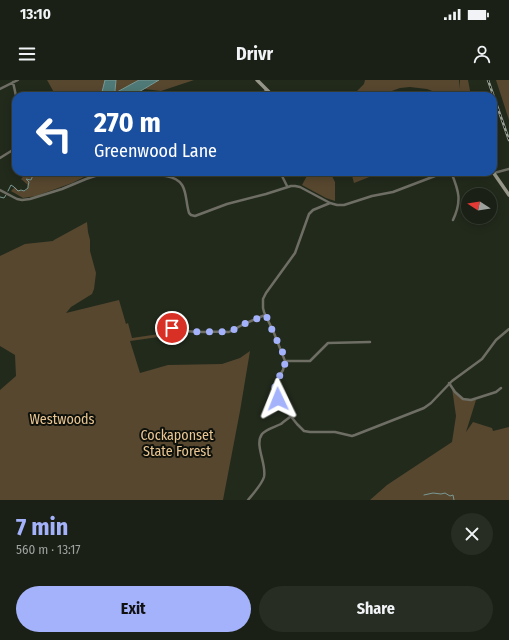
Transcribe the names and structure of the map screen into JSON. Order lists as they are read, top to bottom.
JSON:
{
  "parks": ["Westwoods", "Cockaponset State Forest"],
  "north": "left",
  "page": {
    "status": "13:10",
    "header": "Drivr",
    "turn": ["270 m", "Greenwood Lane"],
    "heading": ["7 min", "560 m · 13:17"],
    "buttons": ["Exit", "Share"]
  }
}
